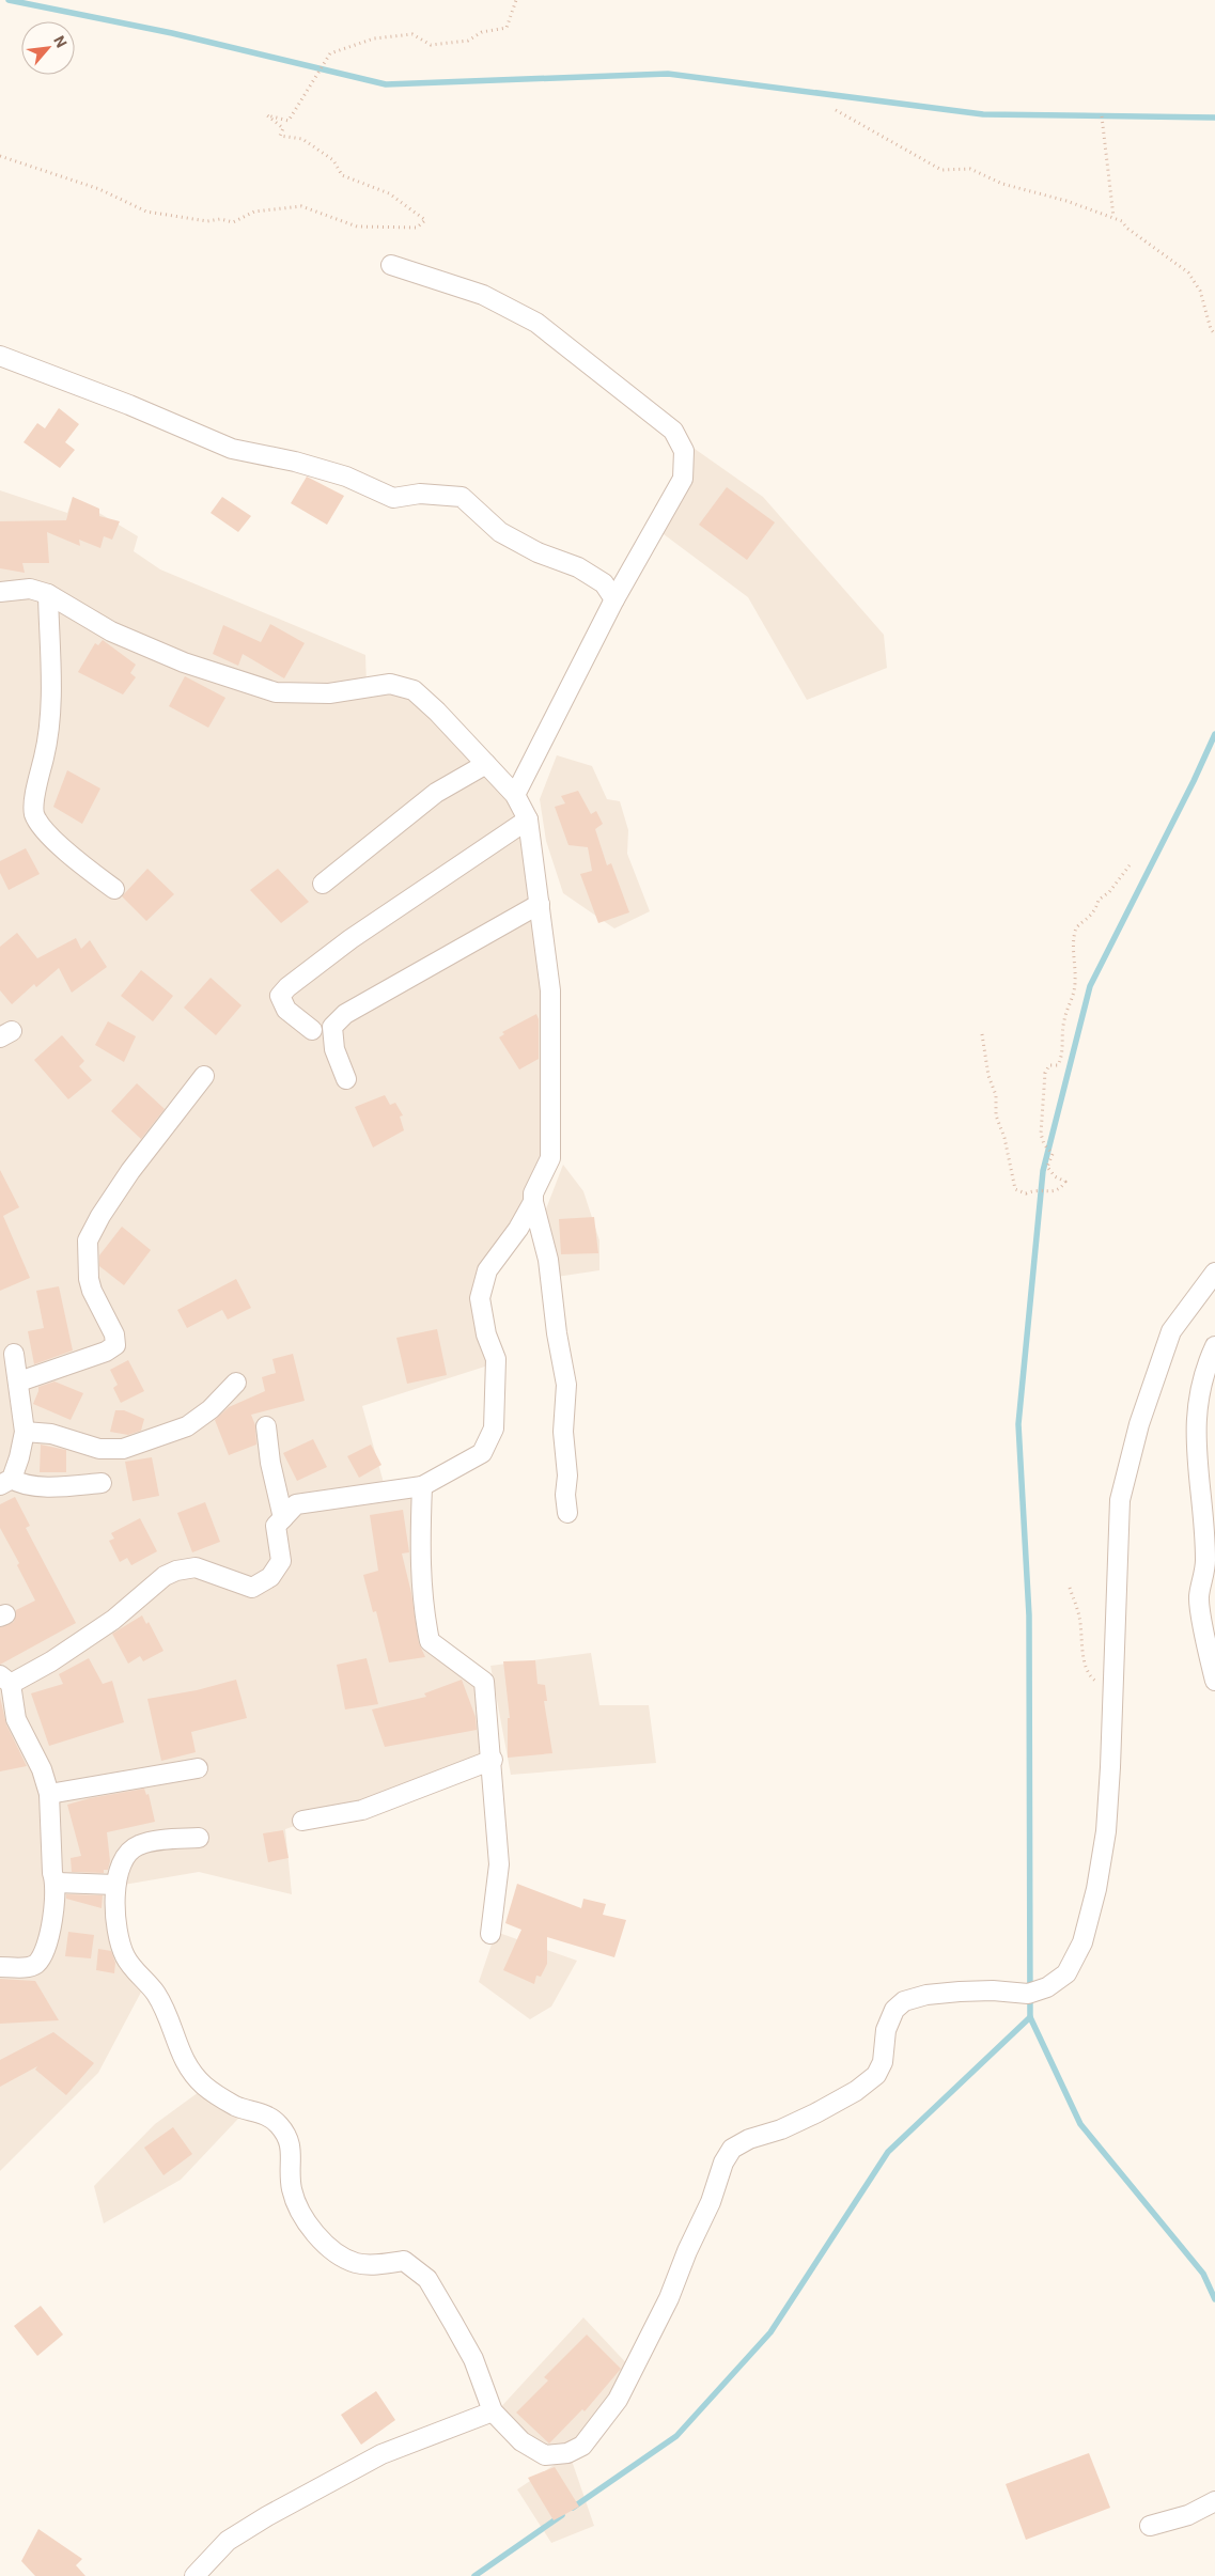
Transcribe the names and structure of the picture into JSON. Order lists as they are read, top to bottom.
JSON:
{
  "north": "top right"
}
